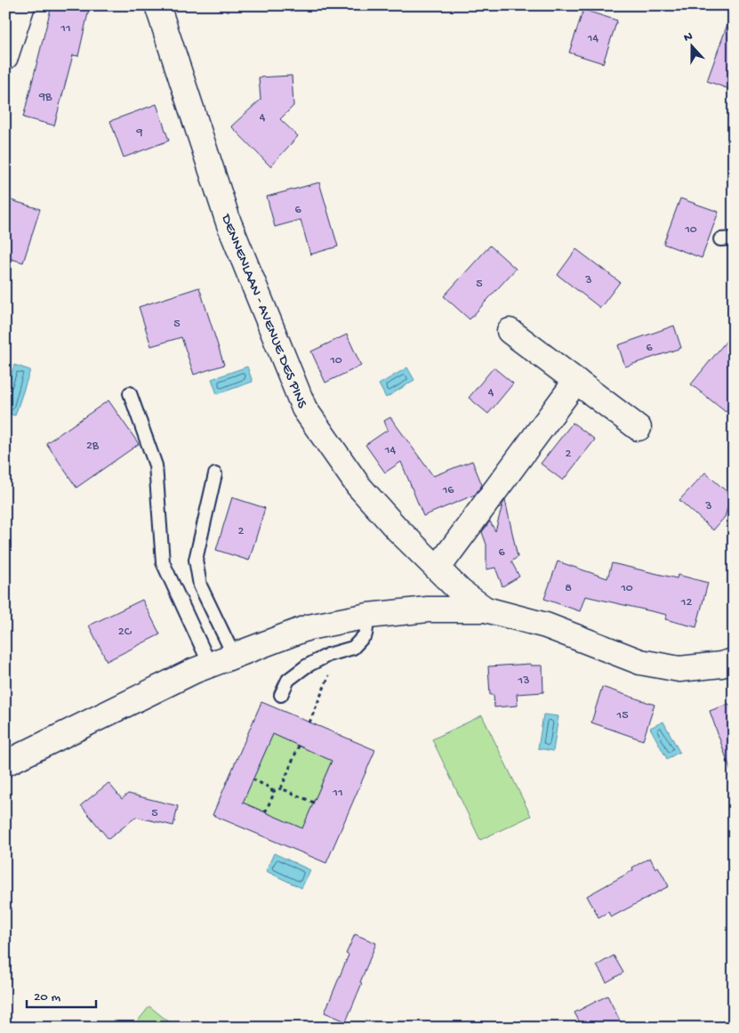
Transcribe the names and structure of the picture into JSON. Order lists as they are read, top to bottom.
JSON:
{
  "streets": {
    "street": ["DENNENLAAN - AVENUE DES PINS"]
  },
  "house_numbers": [
    "11",
    "14",
    "9B",
    "4",
    "9",
    "6",
    "10",
    "3",
    "5",
    "5",
    "6",
    "10",
    "4",
    "2B",
    "14",
    "2",
    "16",
    "3",
    "2",
    "6",
    "8",
    "10",
    "12",
    "2C",
    "13",
    "15",
    "11",
    "5"
  ],
  "scale_bar": "20 m",
  "north": "top"
}
